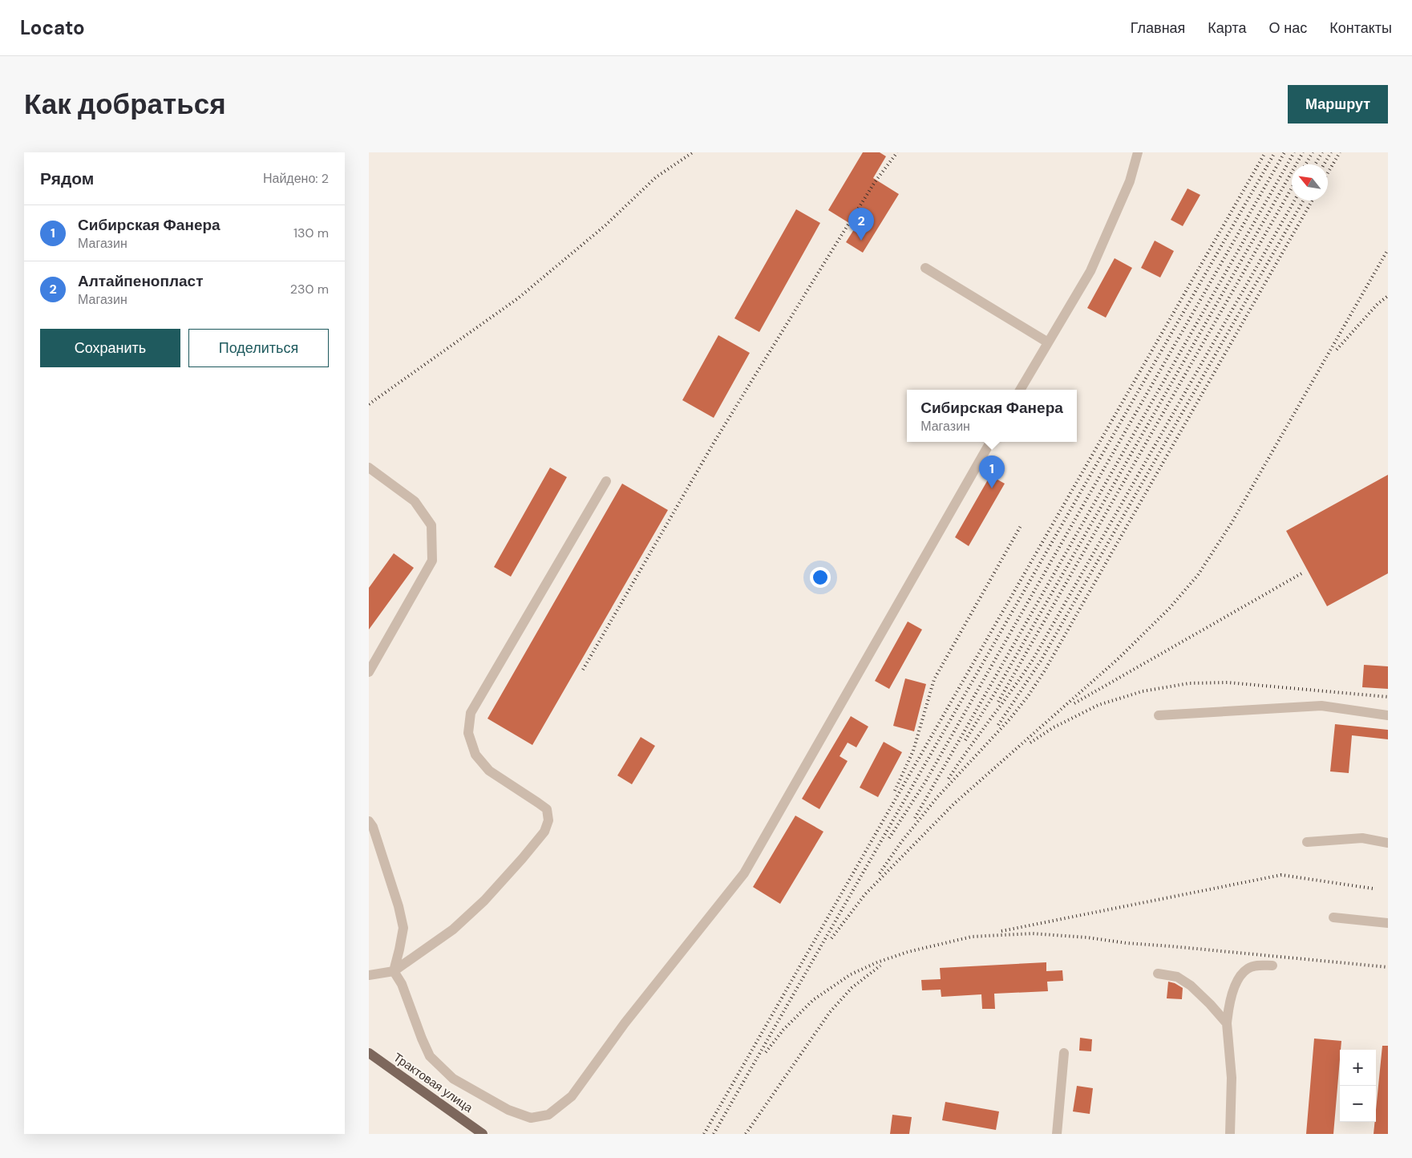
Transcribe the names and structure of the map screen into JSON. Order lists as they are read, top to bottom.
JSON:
{
  "streets": {
    "main road": ["Трактовая улица"]
  },
  "north": "top left",
  "page": {
    "header": "Locato",
    "nav": [
      "Главная",
      "Карта",
      "О нас",
      "Контакты"
    ],
    "buttons": [
      "Маршрут",
      ["Сохранить", "Поделиться"]
    ],
    "title": "Как добраться",
    "heading": ["Рядом", "Найдено: 2"],
    "list": [
      {
        "mark": "1",
        "name": "Сибирская Фанера",
        "note": "Магазин",
        "value": "130 m"
      },
      {
        "mark": "2",
        "name": "Алтайпенопласт",
        "note": "Магазин",
        "value": "230 m"
      }
    ],
    "pins": ["2", "1"],
    "popup": ["Сибирская Фанера", "Магазин"],
    "map_buttons": ["+", "−"]
  }
}
